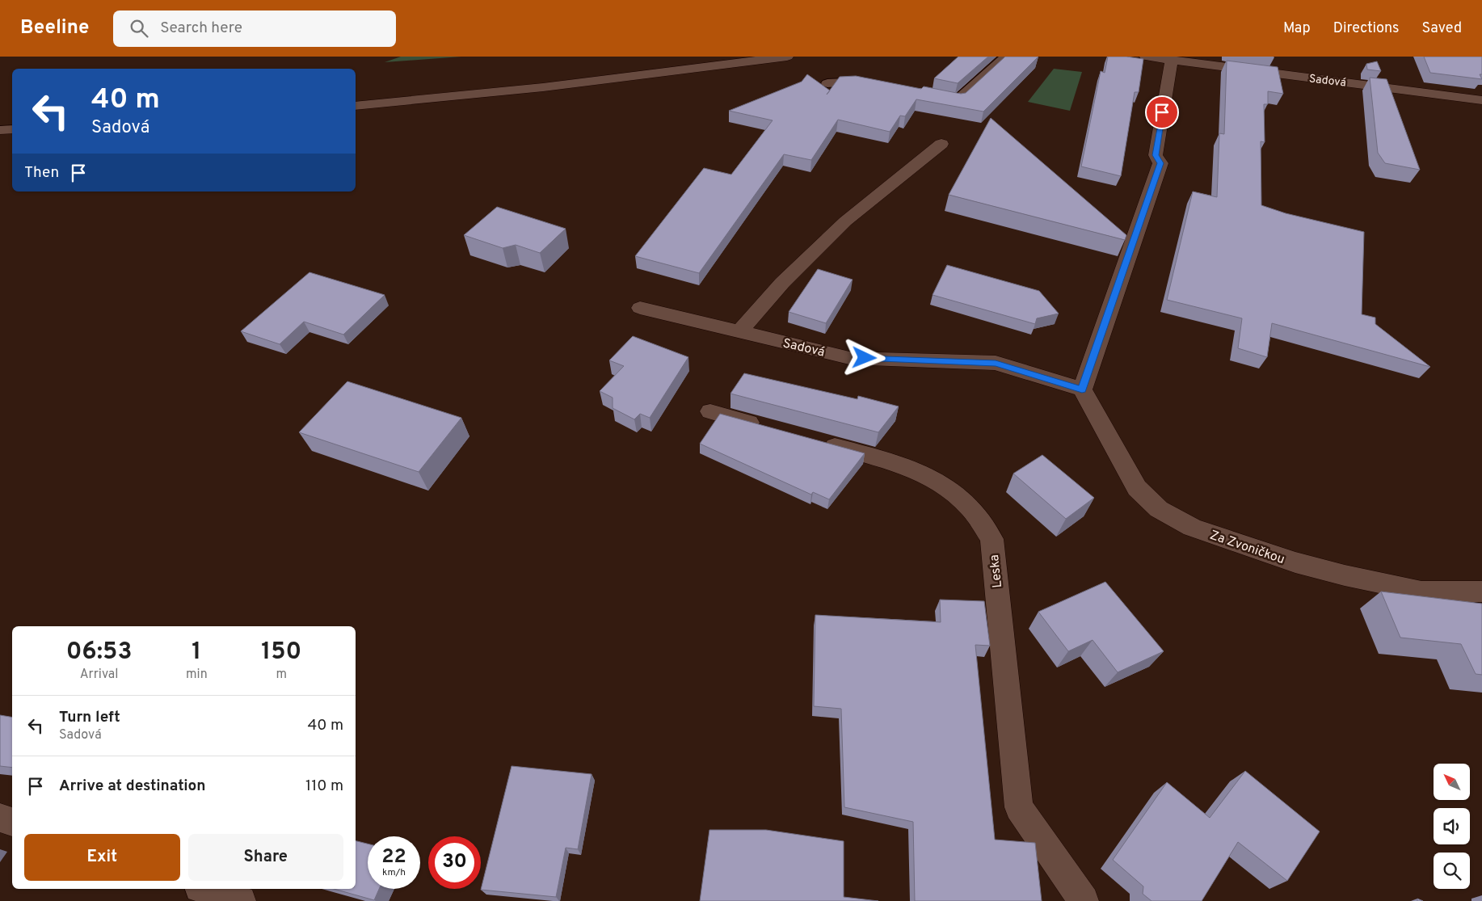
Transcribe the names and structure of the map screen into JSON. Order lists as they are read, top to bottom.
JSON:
{
  "streets": {
    "street": ["Sadová", "Za Zvoničkou", "Leska"]
  },
  "crossings": [
    ["Sadová", "Za Zvoničkou"]
  ],
  "north": "top left",
  "page": {
    "header": "Beeline",
    "search": "Search here",
    "nav": ["Map", "Directions", "Saved"],
    "turn": ["40 m", "Sadová"],
    "then": "Then",
    "eta": [
      "06:53",
      "Arrival",
      "1",
      "min",
      "150",
      "m"
    ],
    "list": [
      {
        "name": "Turn left",
        "note": "Sadová",
        "value": "40 m"
      },
      {
        "name": "Arrive at destination",
        "value": "110 m"
      }
    ],
    "buttons": ["Exit", "Share"],
    "speed": "22 km/h",
    "limit": "30"
  }
}
